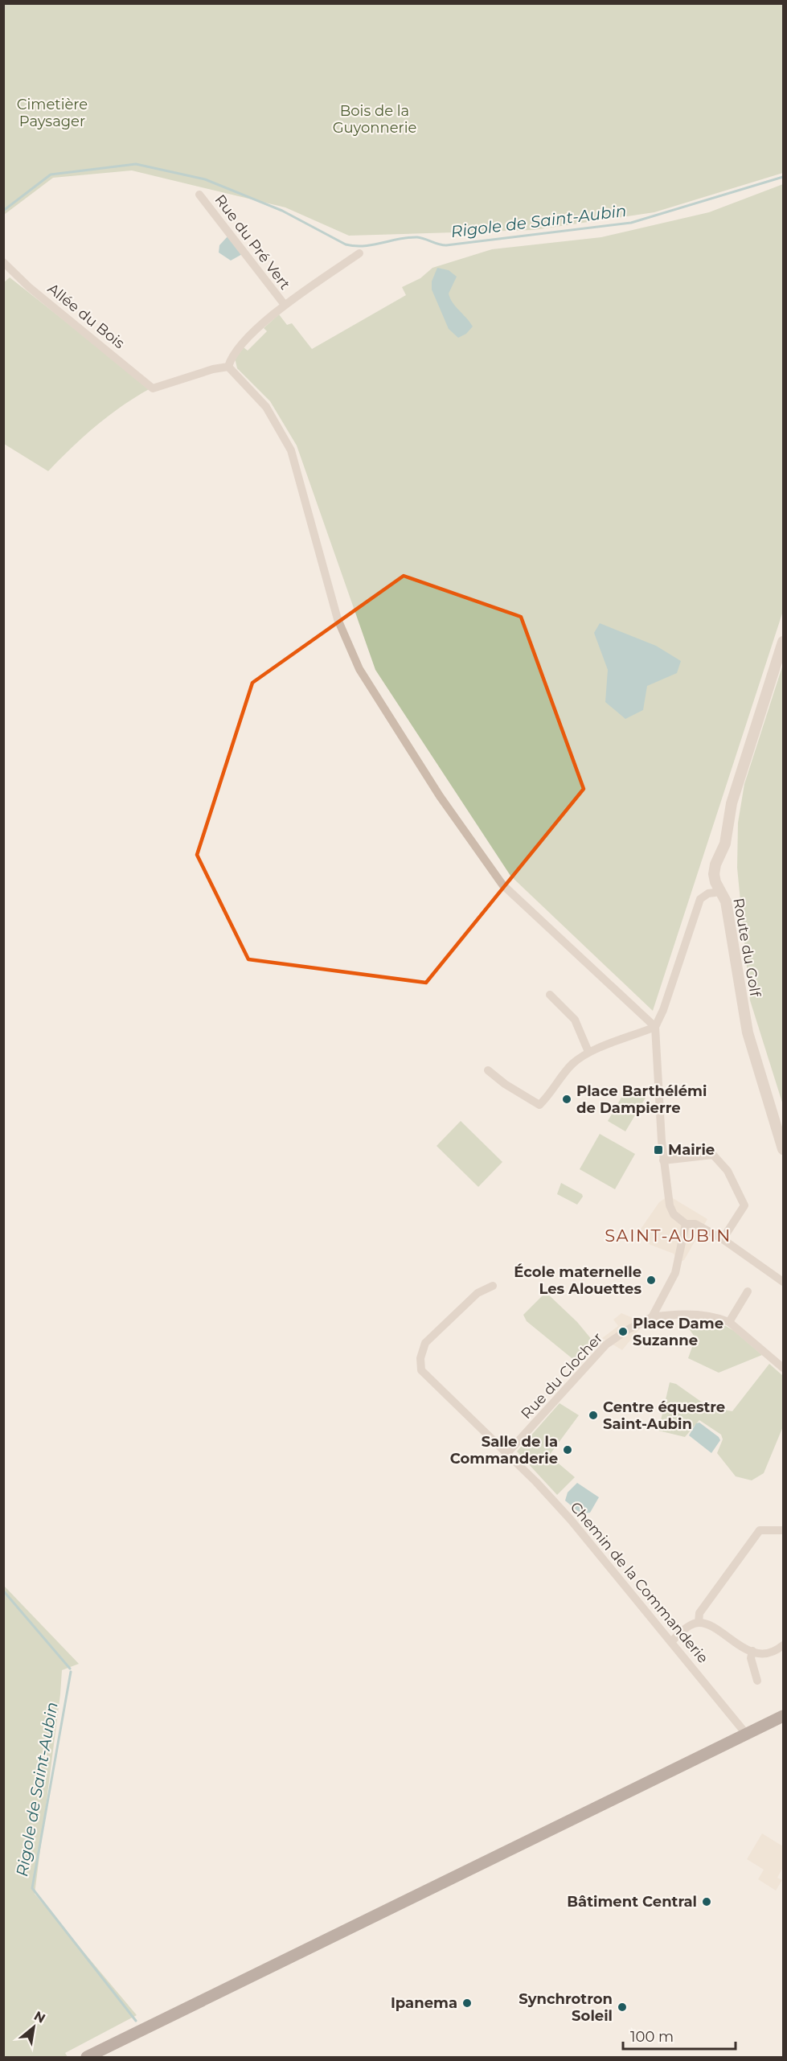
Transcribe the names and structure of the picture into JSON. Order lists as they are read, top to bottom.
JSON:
{
  "streets": {
    "street": [
      "Rue du Pré Vert",
      "Allée du Bois",
      "Route du Golf",
      "Rue du Clocher",
      "Chemin de la Commanderie"
    ]
  },
  "crossings": [
    ["Rue du Clocher", "Chemin de la Commanderie"]
  ],
  "districts": ["SAINT-AUBIN"],
  "water": ["Rigole de Saint-Aubin"],
  "parks": ["Cimetière Paysager", "Bois de la Guyonnerie"],
  "places": {
    "other": [
      "Place Barthélémi de Dampierre",
      "École maternelle Les Alouettes",
      "Place Dame Suzanne",
      "Centre équestre Saint-Aubin",
      "Salle de la Commanderie",
      "Bâtiment Central",
      "Ipanema",
      "Synchrotron Soleil"
    ],
    "transit": ["Mairie"]
  },
  "scale_bar": "100 m",
  "north": "top right"
}
